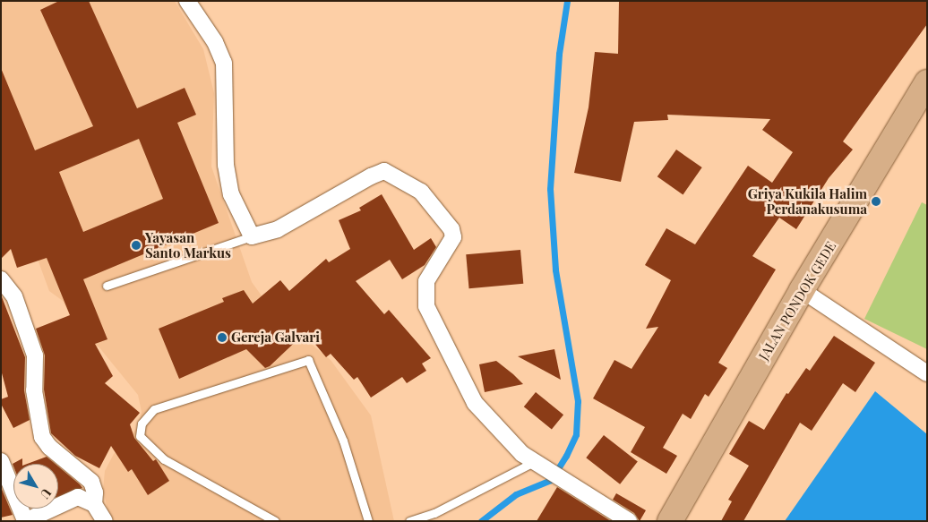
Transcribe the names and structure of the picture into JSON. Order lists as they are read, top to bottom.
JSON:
{
  "streets": {
    "main road": ["JALAN PONDOK GEDE"]
  },
  "places": ["Griya Kukila Halim Perdanakusuma", "Yayasan Santo Markus", "Gereja Galvari"],
  "north": "bottom right"
}
